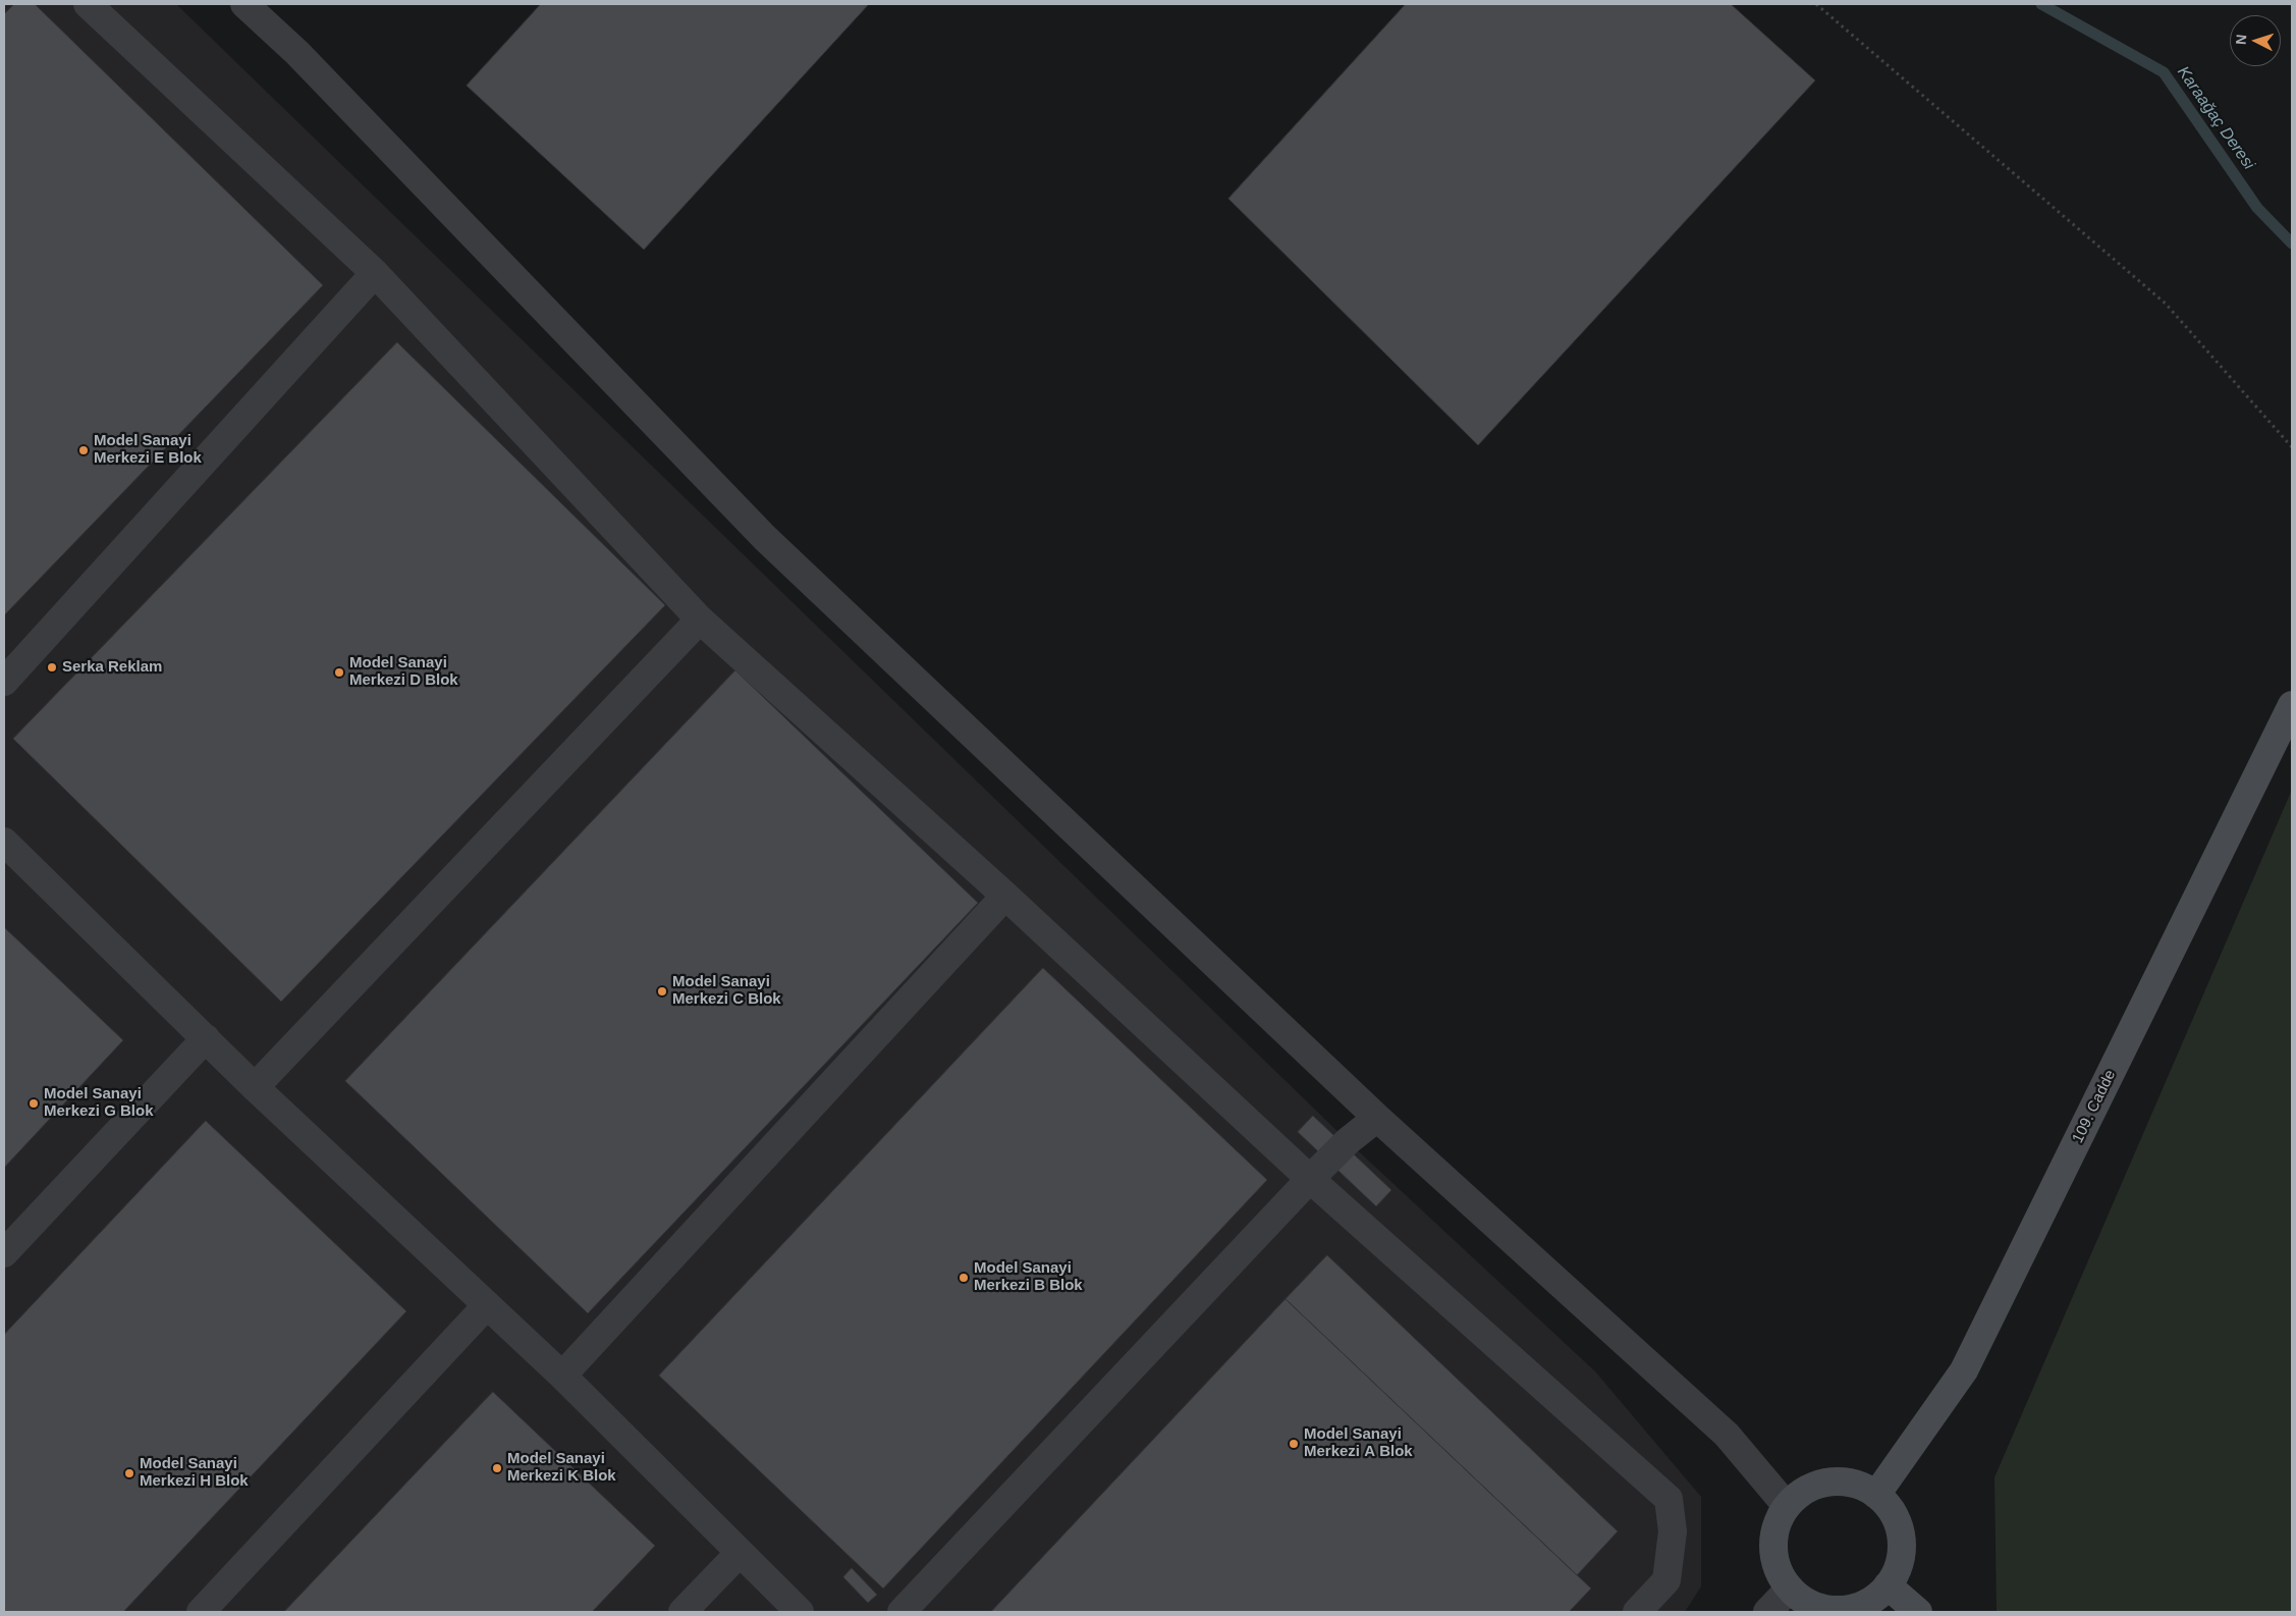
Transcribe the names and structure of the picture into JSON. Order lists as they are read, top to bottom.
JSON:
{
  "streets": {
    "street": ["109. Cadde"]
  },
  "water": ["Karaağaç Deresi"],
  "places": [
    "Model Sanayi Merkezi E Blok",
    "Serka Reklam",
    "Model Sanayi Merkezi D Blok",
    "Model Sanayi Merkezi C Blok",
    "Model Sanayi Merkezi G Blok",
    "Model Sanayi Merkezi B Blok",
    "Model Sanayi Merkezi A Blok",
    "Model Sanayi Merkezi K Blok",
    "Model Sanayi Merkezi H Blok"
  ],
  "north": "left"
}
